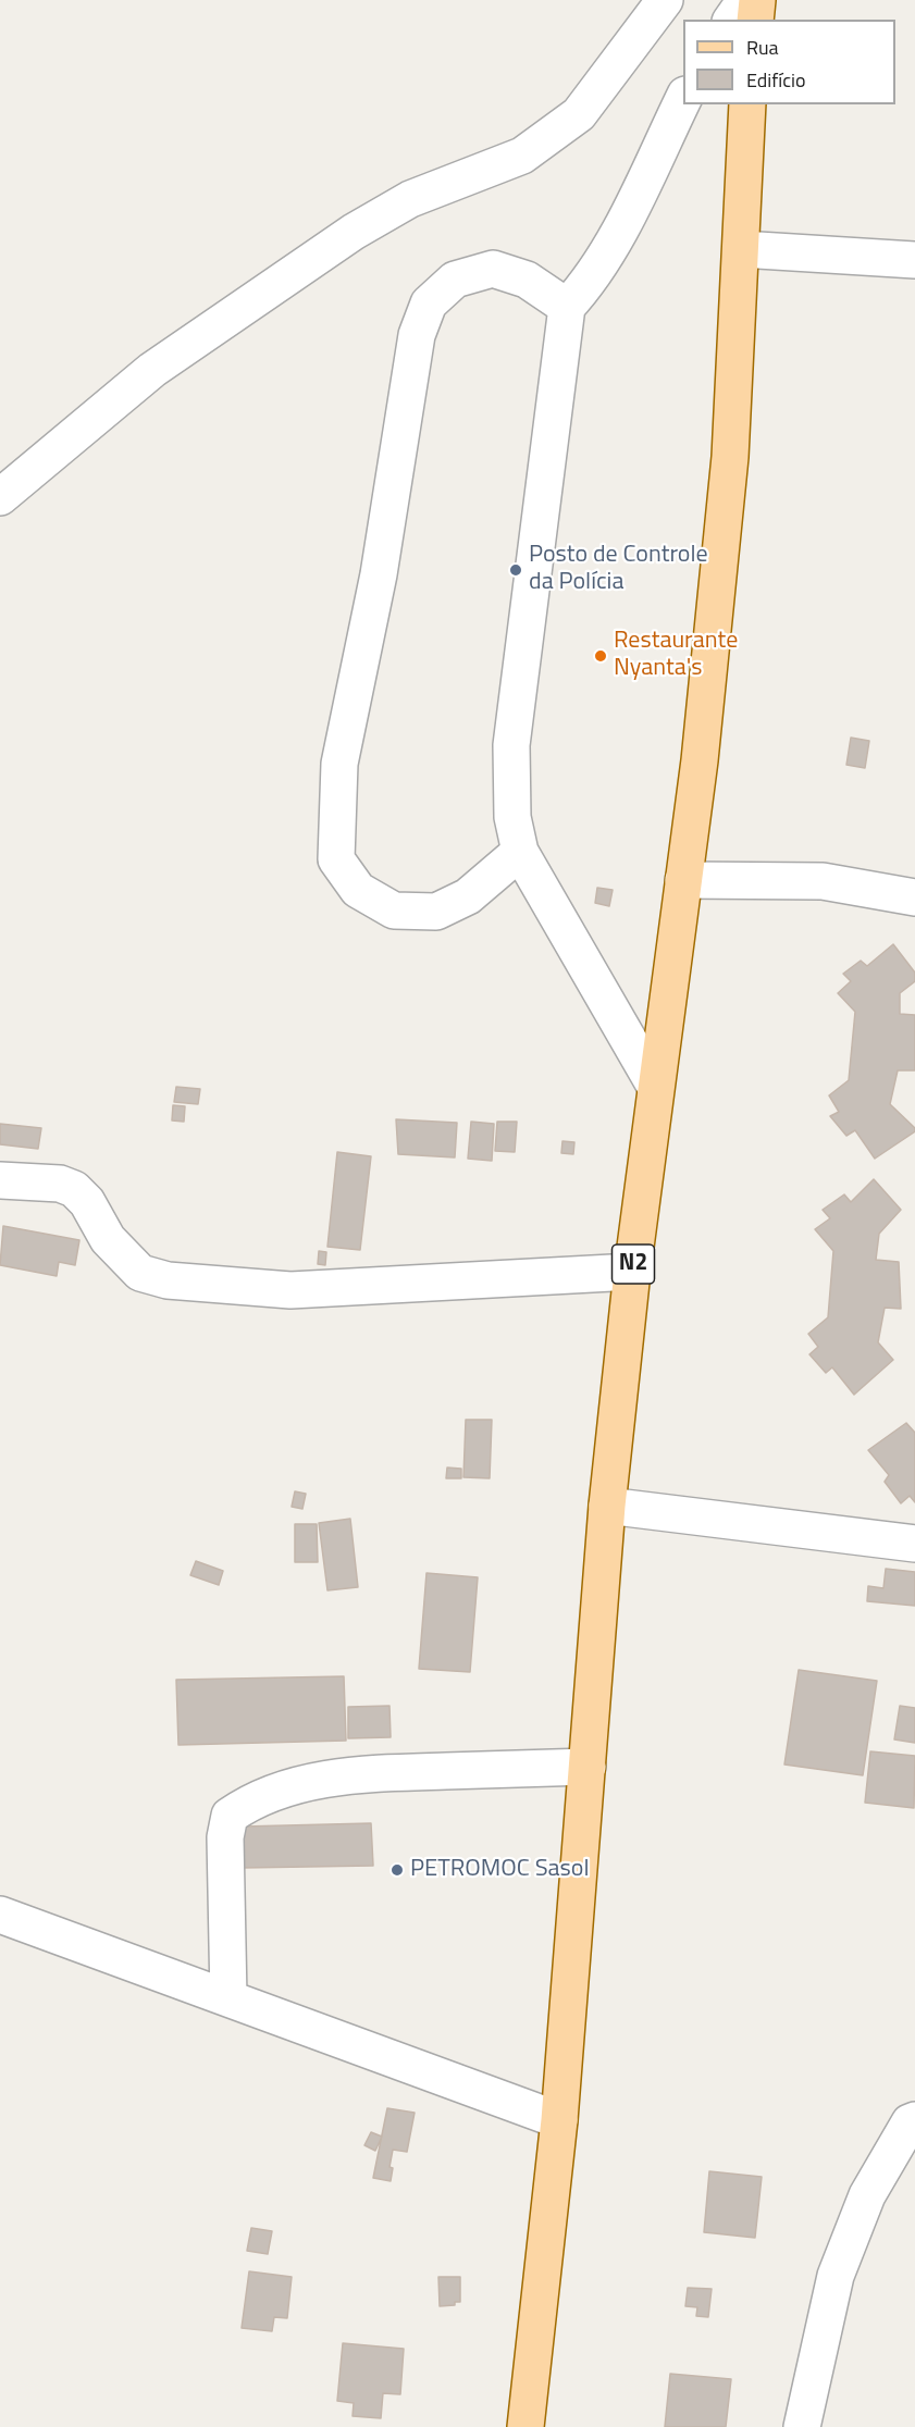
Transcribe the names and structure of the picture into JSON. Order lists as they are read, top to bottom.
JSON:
{
  "streets": {
    "main road": ["N2"]
  },
  "places": ["Posto de Controle da Polícia", "Restaurante Nyanta's", "PETROMOC Sasol"],
  "legend": ["Rua", "Edifício"]
}
